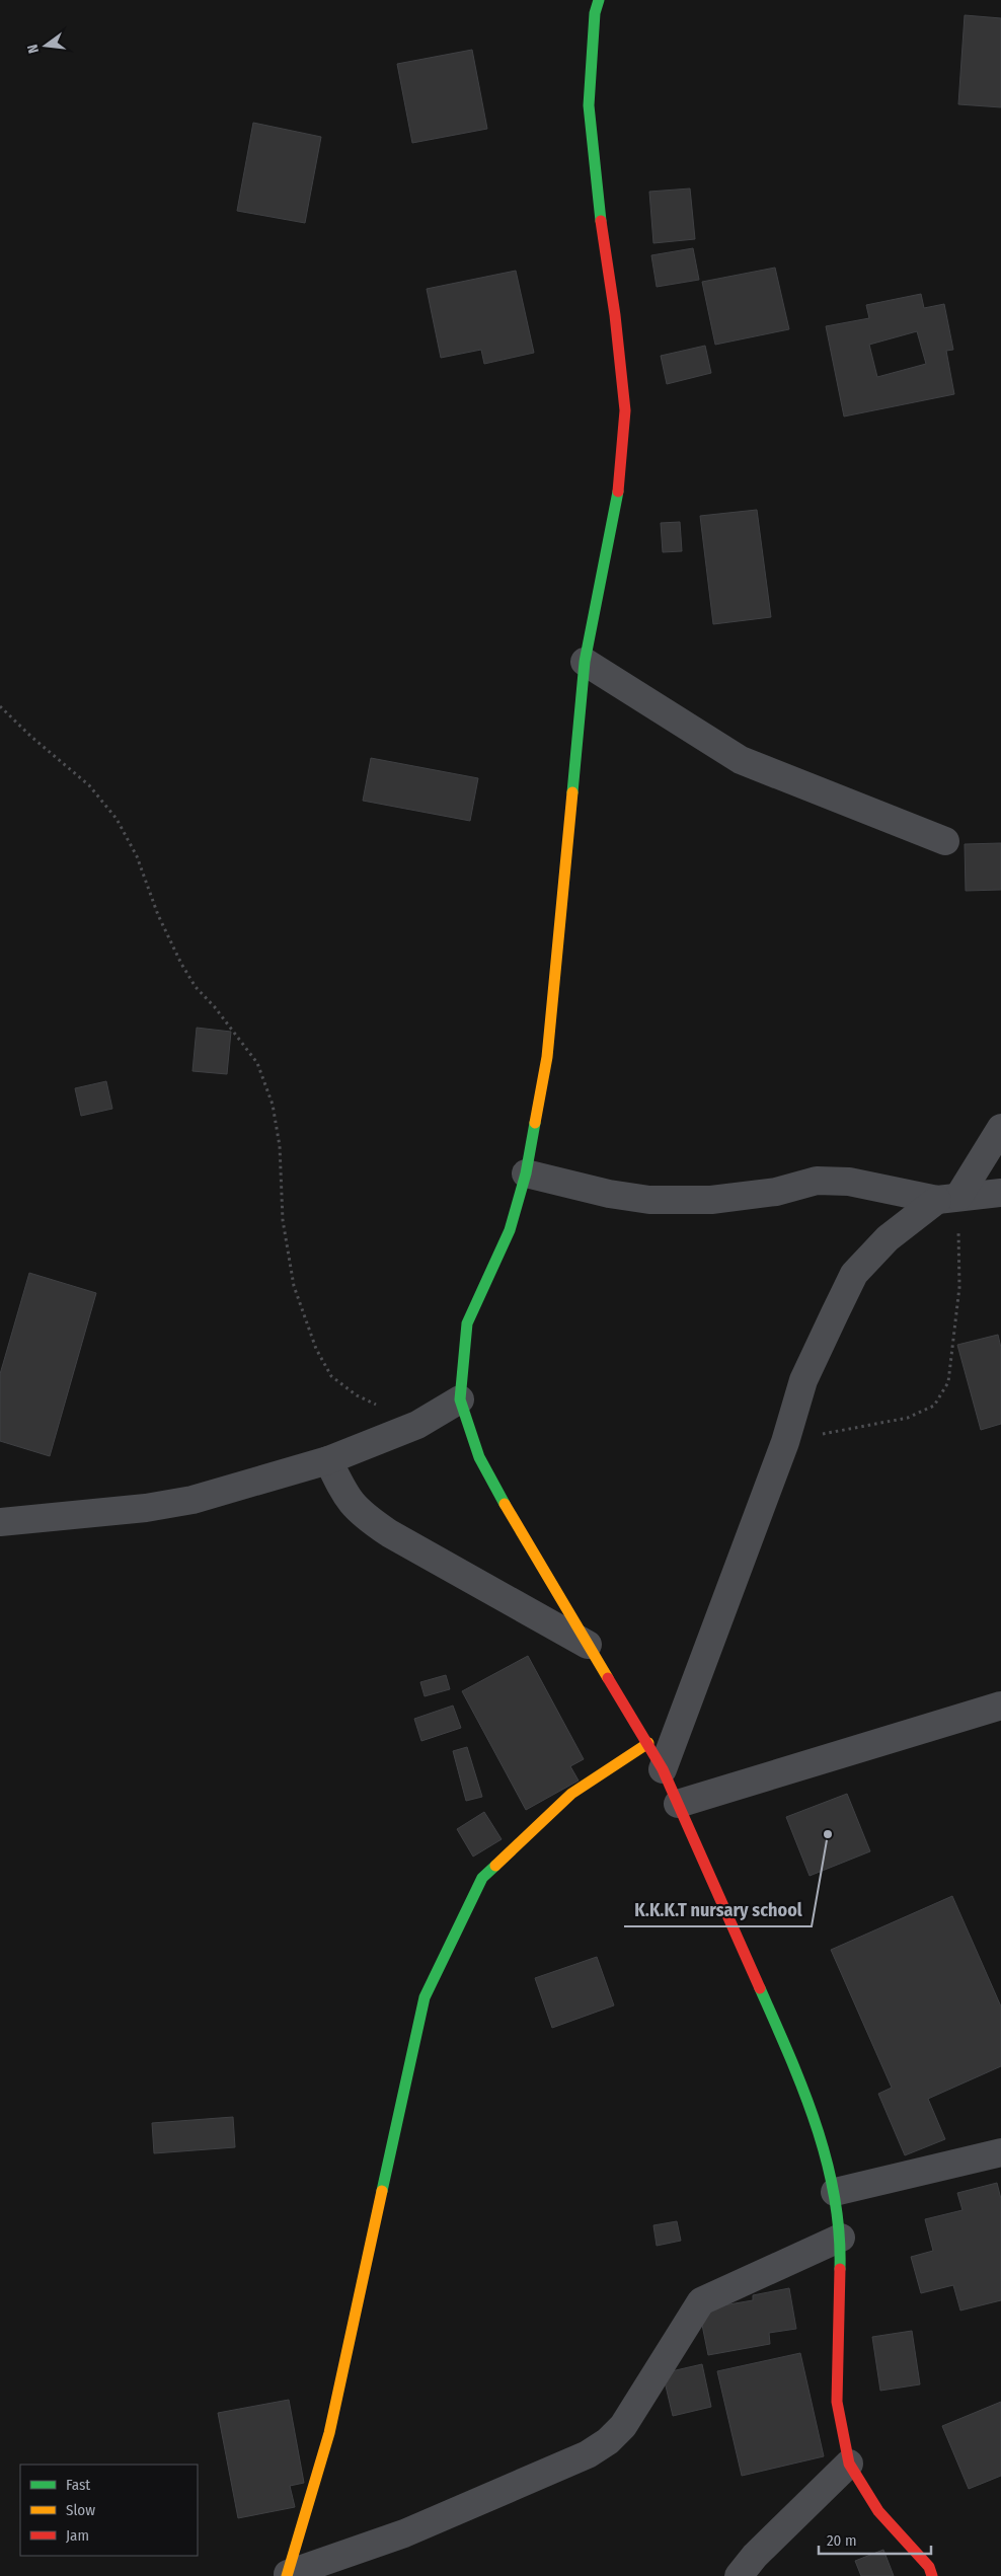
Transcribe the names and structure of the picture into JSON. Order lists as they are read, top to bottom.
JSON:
{
  "places": ["K.K.K.T nursary school"],
  "legend": ["Fast", "Slow", "Jam"],
  "scale_bar": "20 m",
  "north": "left"
}
